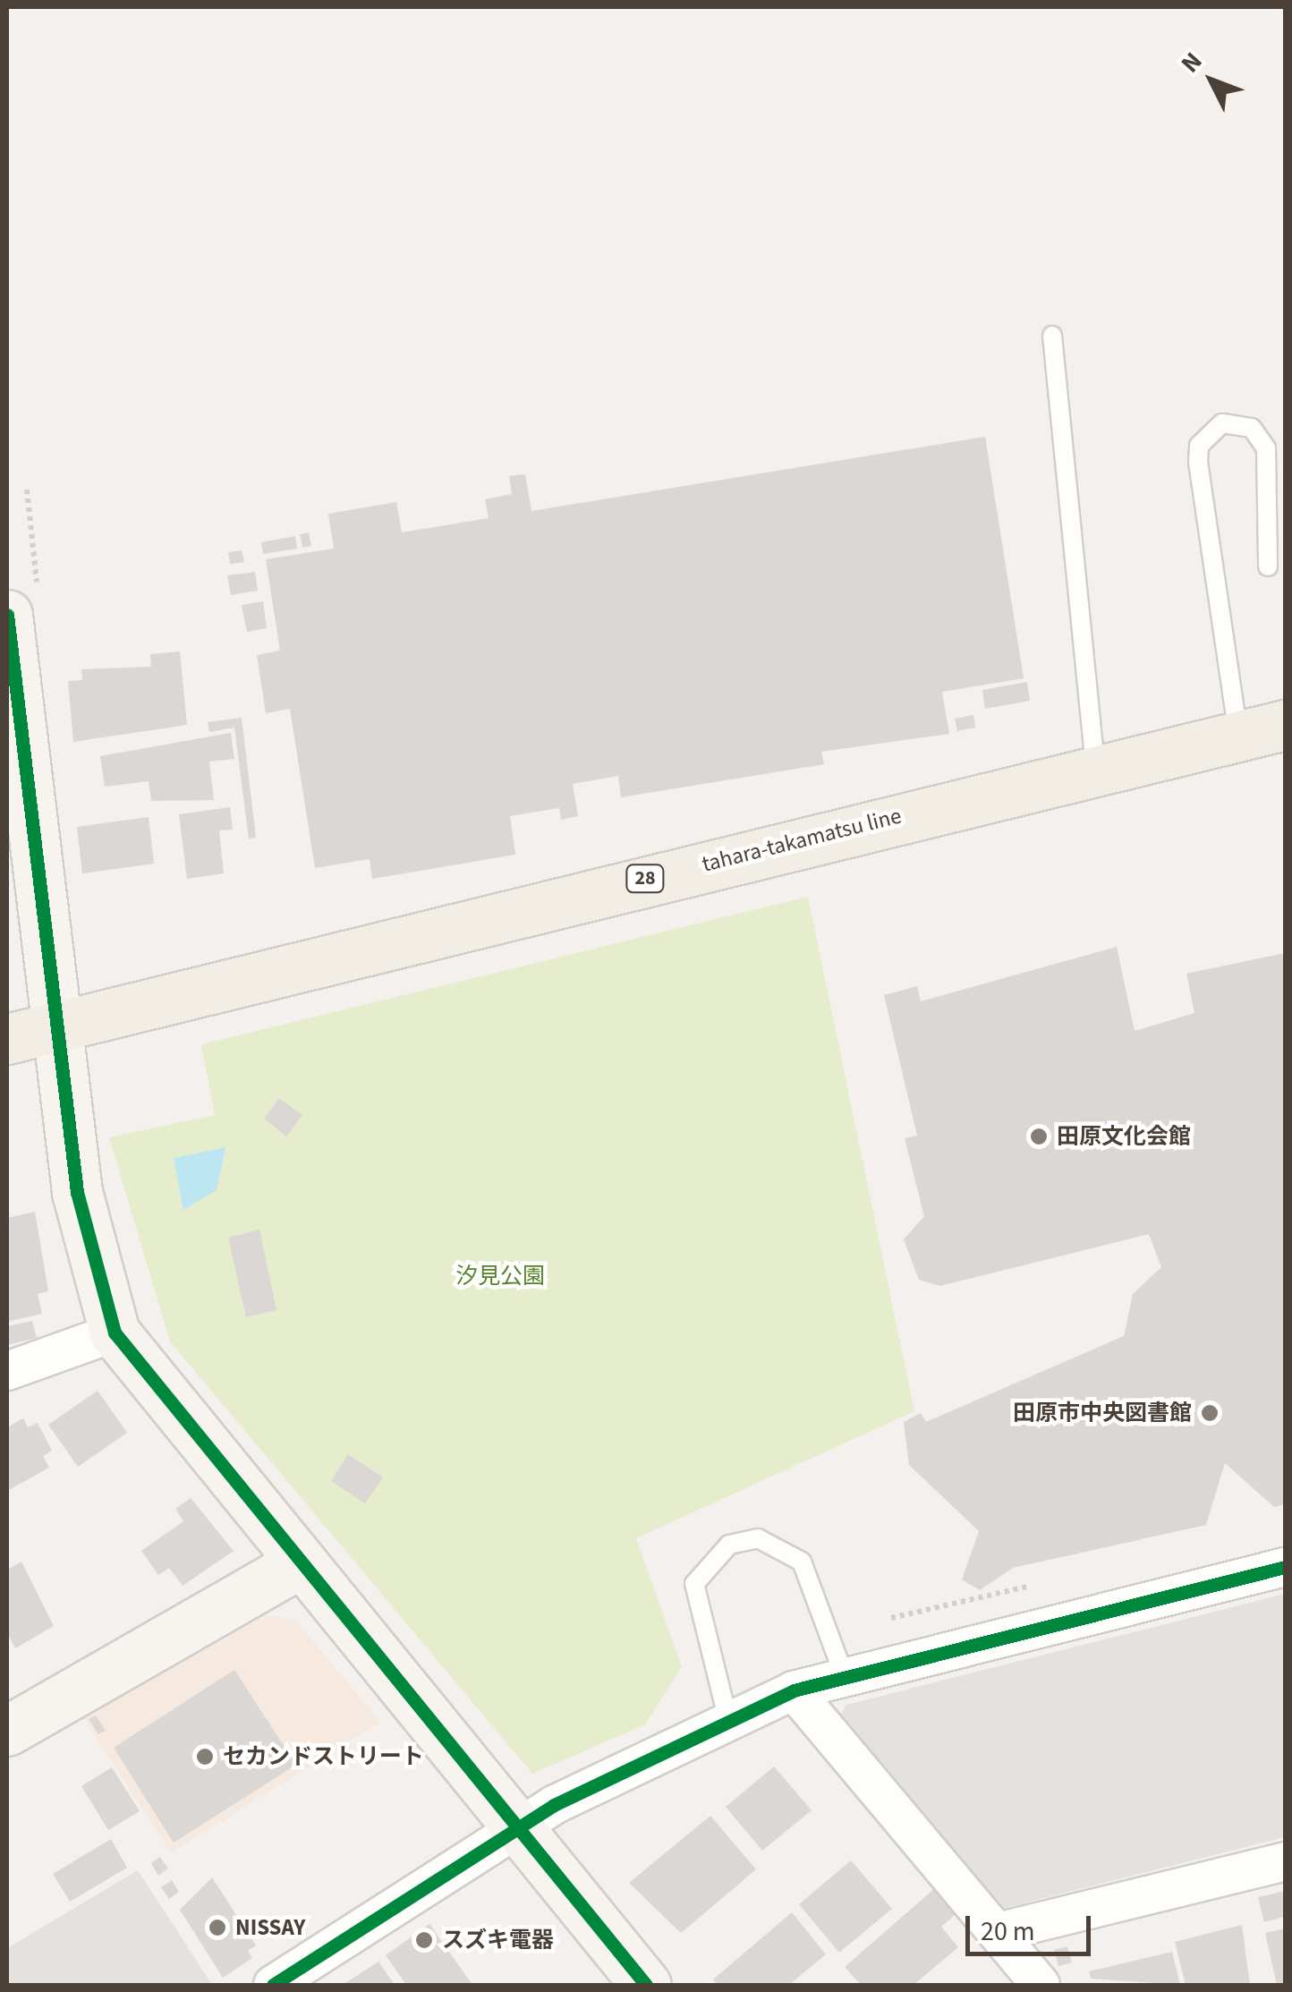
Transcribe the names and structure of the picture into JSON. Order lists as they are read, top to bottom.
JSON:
{
  "streets": {
    "main road": ["tahara-takamatsu line", "28"]
  },
  "parks": ["汐見公園"],
  "places": [
    "田原文化会館",
    "田原市中央図書館",
    "セカンドストリート",
    "NISSAY",
    "スズキ電器"
  ],
  "scale_bar": "20 m",
  "north": "top left"
}
